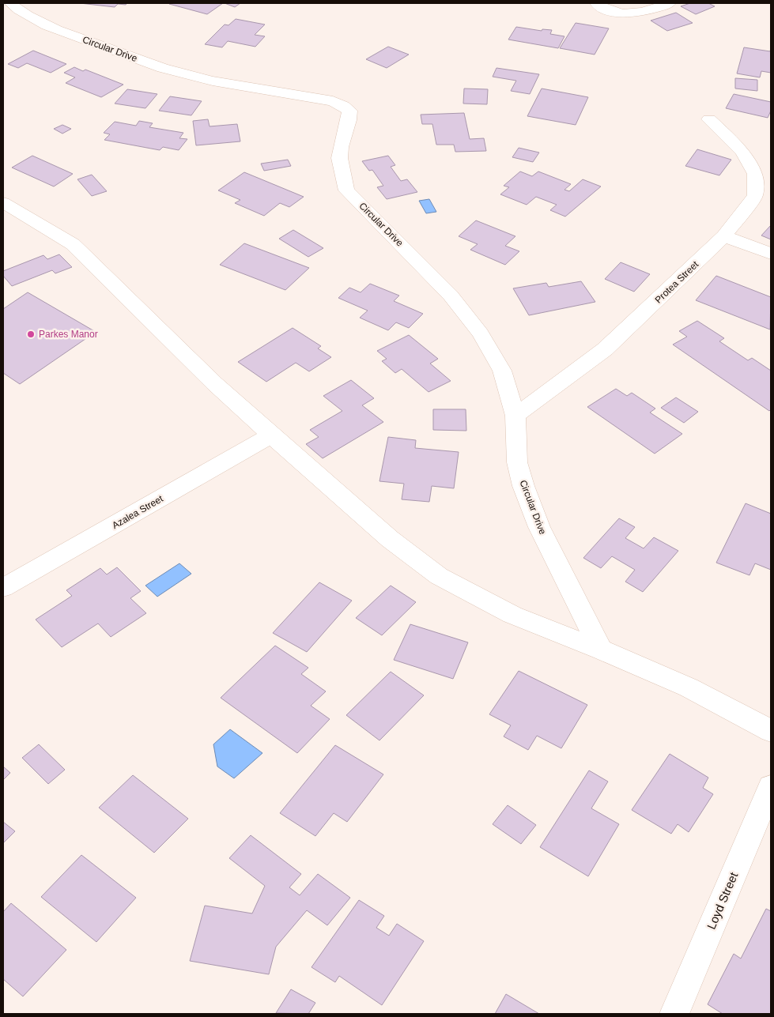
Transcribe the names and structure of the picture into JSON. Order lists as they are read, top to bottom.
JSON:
{
  "streets": {
    "street": [
      "Circular Drive",
      "Protea Street",
      "Azalea Street",
      "Loyd Street"
    ]
  },
  "crossings": [
    ["Circular Drive", "Protea Street"]
  ],
  "places": ["Parkes Manor"]
}
